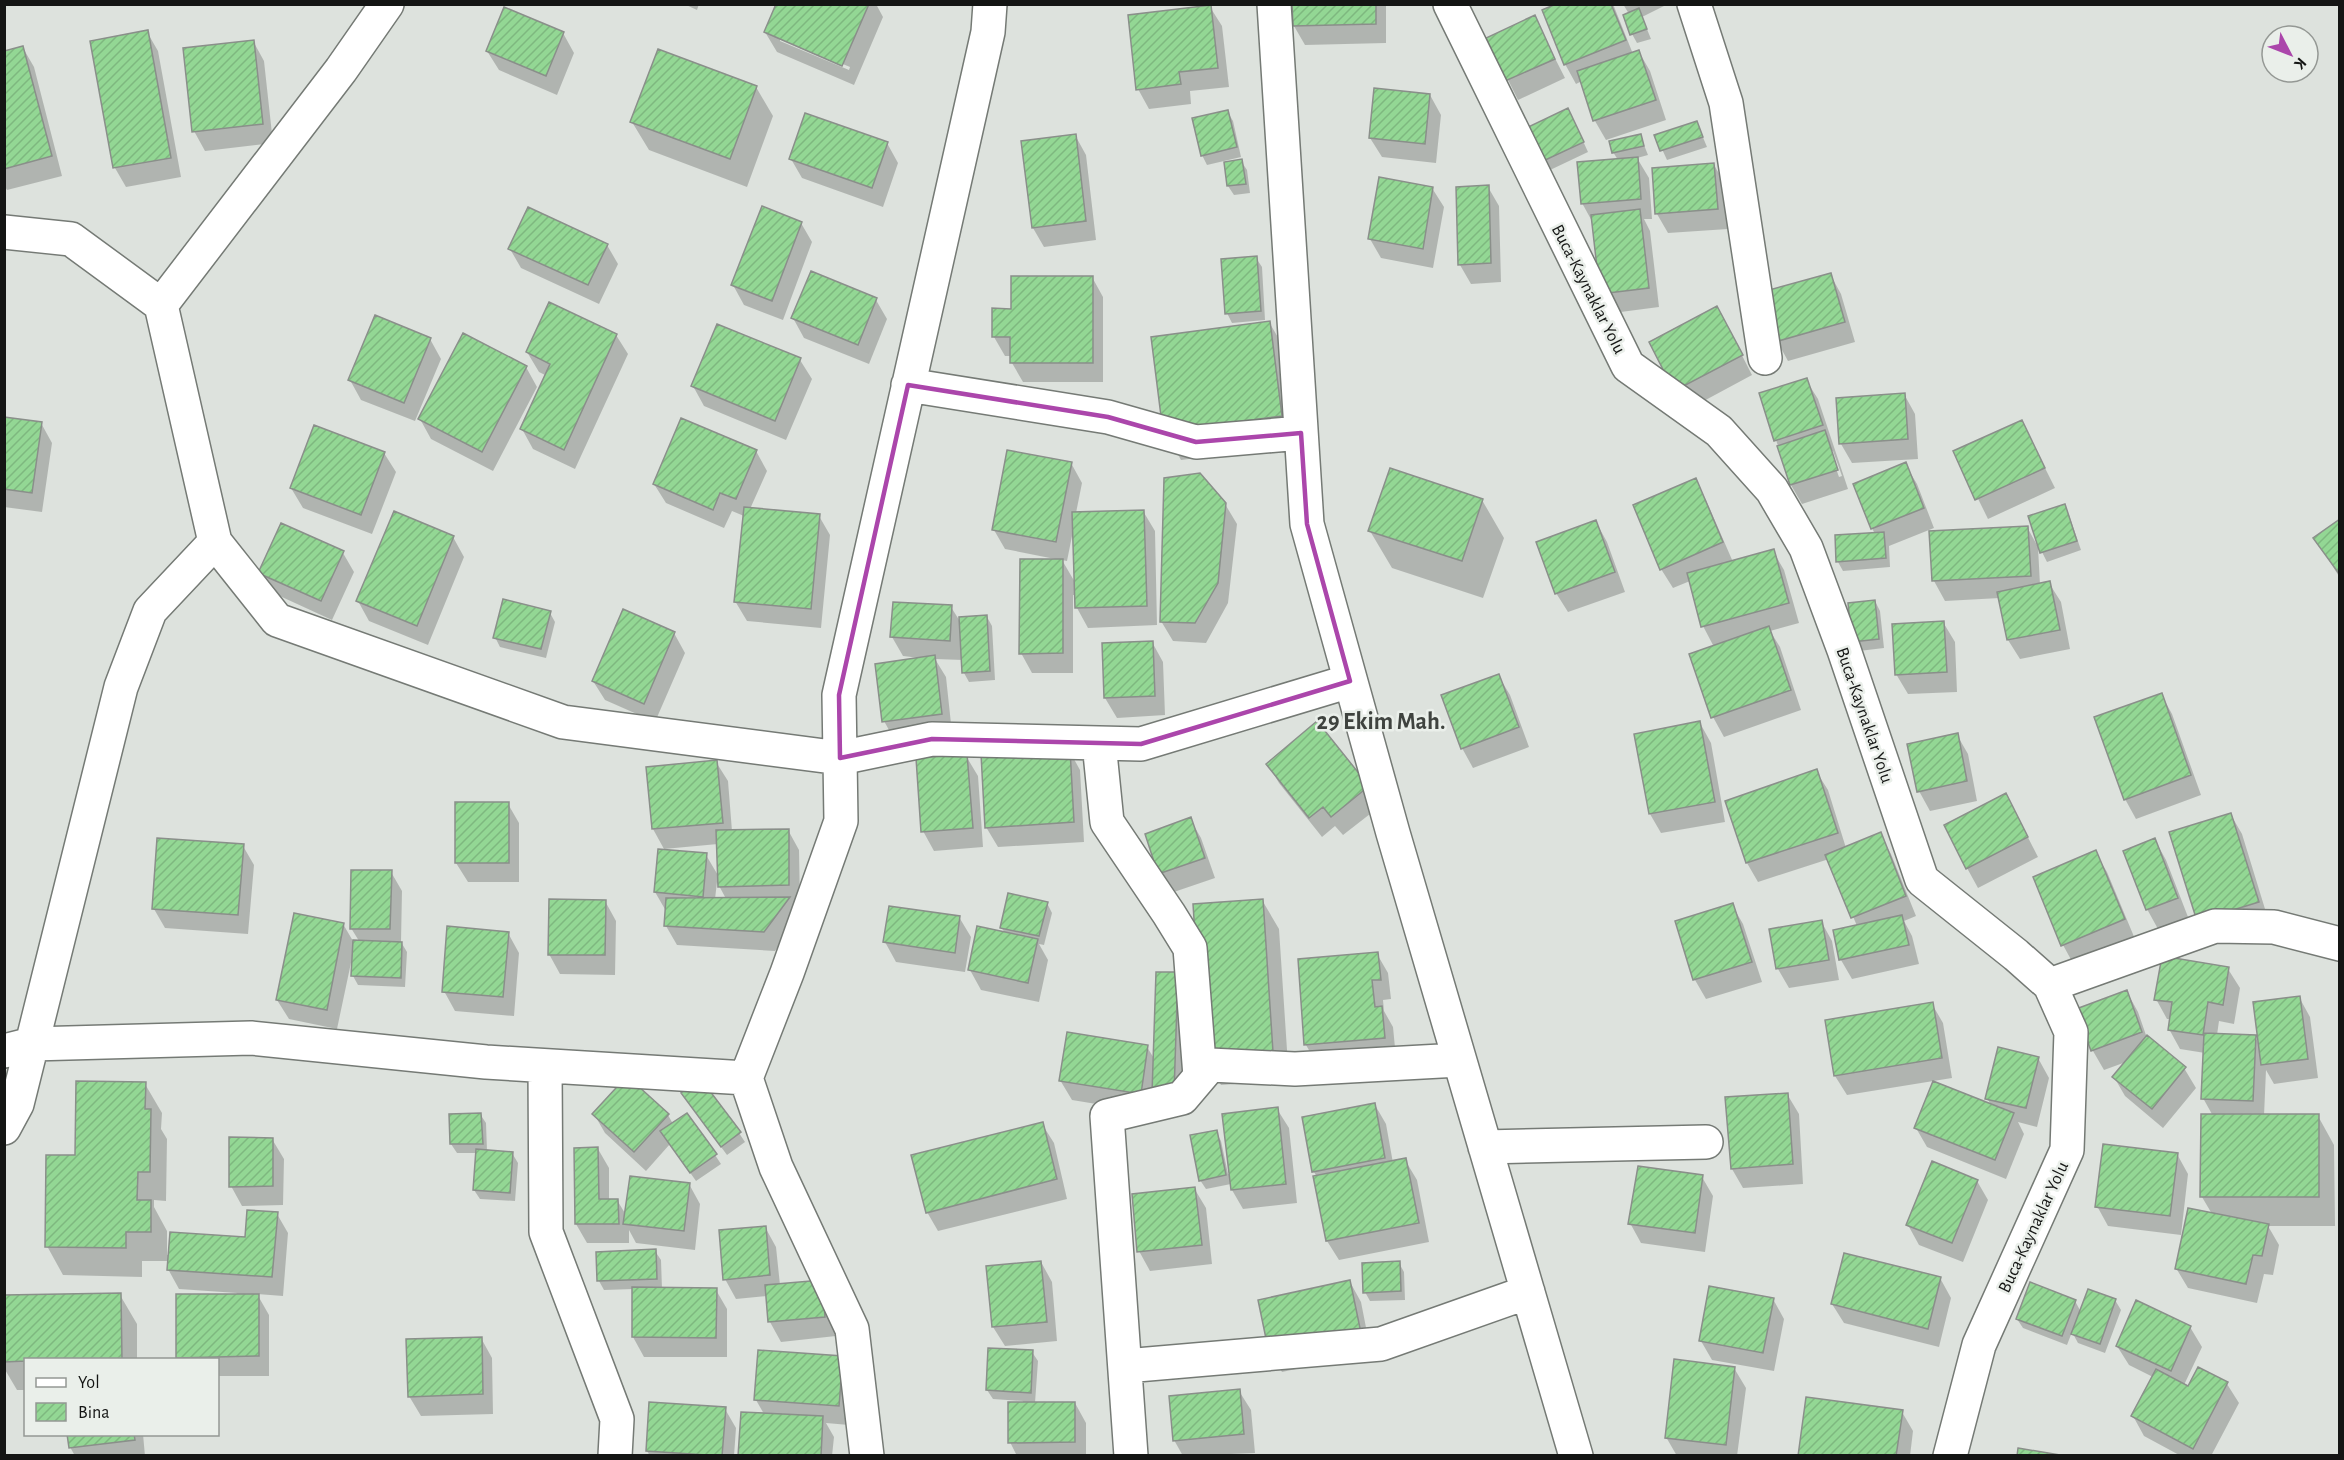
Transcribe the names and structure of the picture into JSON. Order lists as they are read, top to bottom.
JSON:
{
  "streets": {
    "street": ["Buca-Kaynaklar Yolu"]
  },
  "districts": ["29 Ekim Mah."],
  "legend": ["Yol", "Bina"],
  "north": "bottom right"
}
